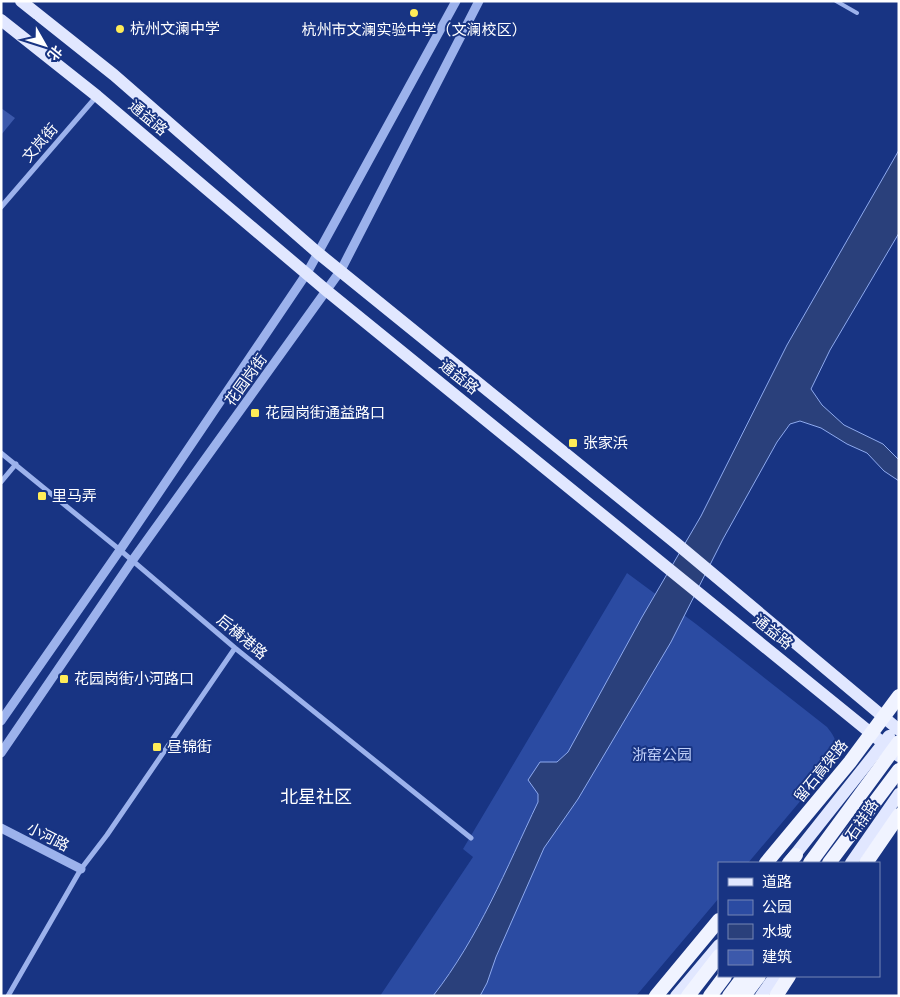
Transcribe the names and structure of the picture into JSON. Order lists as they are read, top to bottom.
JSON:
{
  "streets": {
    "highway": ["留石高架路"],
    "main road": ["通益路", "石祥路"],
    "street": [
      "文岚街",
      "花园岗街",
      "后横港路",
      "小河路"
    ]
  },
  "crossings": [
    ["通益路", "文岚街"],
    ["通益路", "花园岗街"],
    ["通益路", "石祥路"],
    ["花园岗街", "后横港路"]
  ],
  "districts": ["北星社区"],
  "parks": ["浙窑公园"],
  "places": {
    "other": ["杭州市文澜实验中学（文澜校区）", "杭州文澜中学"],
    "transit": [
      "花园岗街通益路口",
      "张家浜",
      "里马弄",
      "花园岗街小河路口",
      "昼锦街"
    ]
  },
  "legend": [
    "道路",
    "公园",
    "水域",
    "建筑"
  ],
  "north": "bottom right"
}
